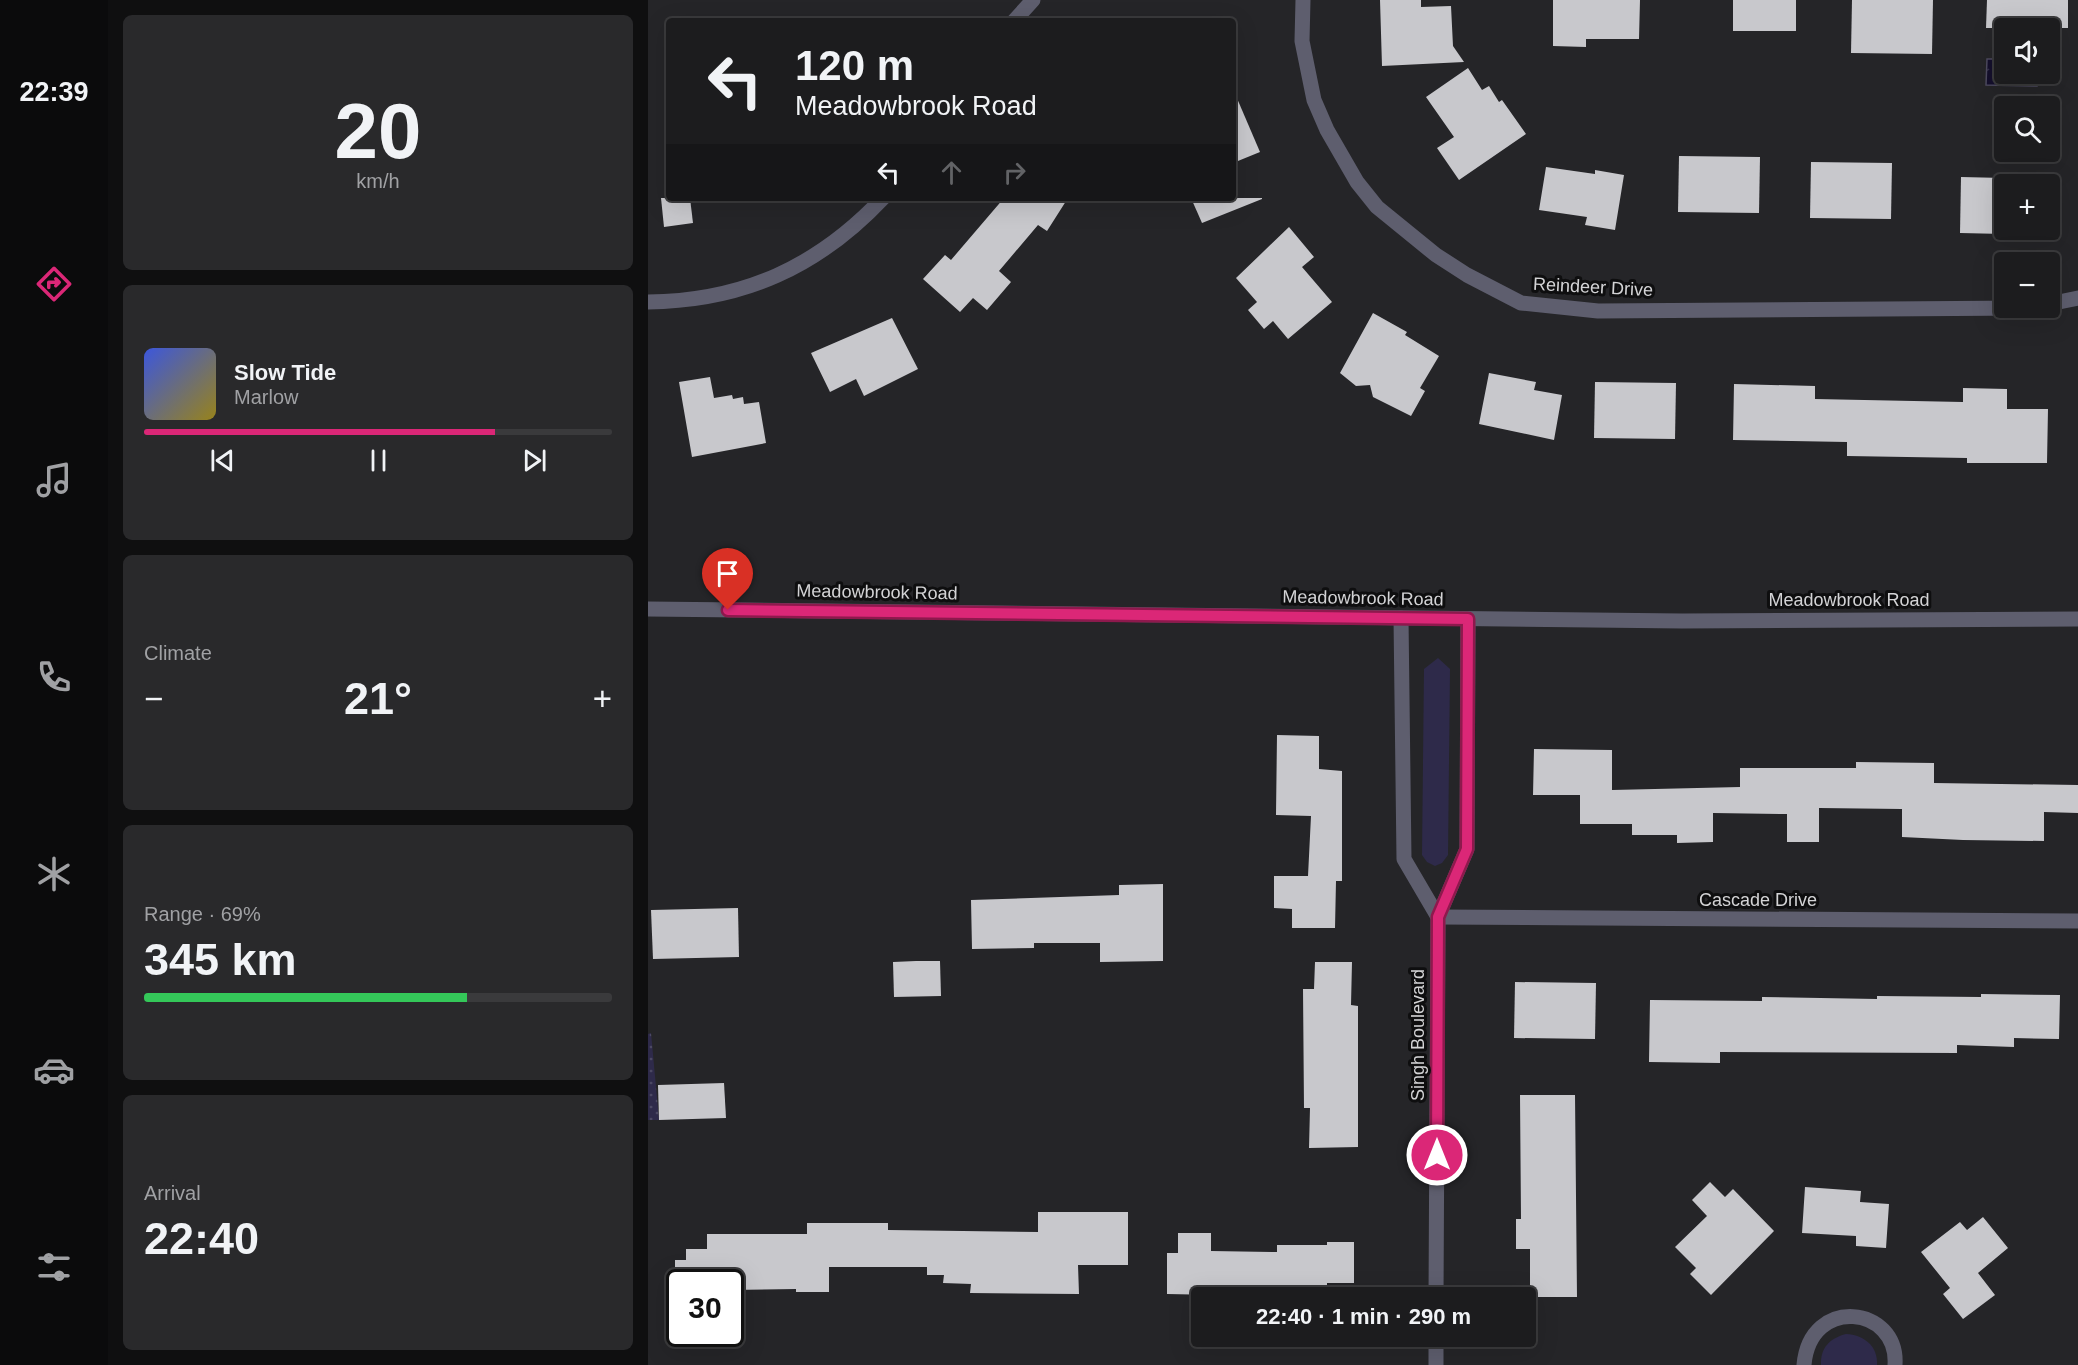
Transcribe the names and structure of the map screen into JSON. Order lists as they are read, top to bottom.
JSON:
{
  "streets": {
    "street": [
      "Reindeer Drive",
      "Meadowbrook Road",
      "Cascade Drive",
      "Singh Boulevard"
    ]
  },
  "crossings": [
    ["Meadowbrook Road", "Singh Boulevard"],
    ["Cascade Drive", "Singh Boulevard"]
  ],
  "page": {
    "tabs": "22:39",
    "tile": [
      ["20", "km/h"],
      "Climate",
      ["Range · 69%", "345 km"],
      ["Arrival", "22:40"]
    ],
    "map_buttons": ["+", "−"],
    "turn": ["120 m", "Meadowbrook Road"],
    "song": ["Slow Tide", "Marlow"],
    "heat": ["−", "21°", "+"],
    "limit": "30",
    "trip": "22:40 · 1 min · 290 m"
  }
}
